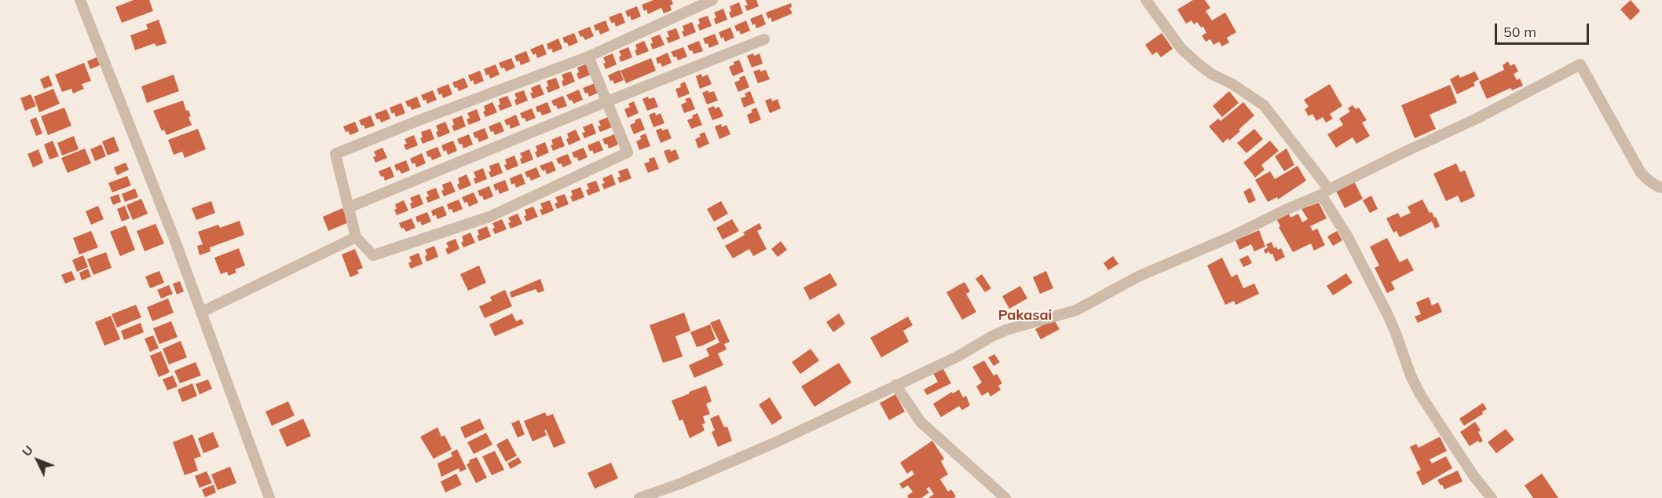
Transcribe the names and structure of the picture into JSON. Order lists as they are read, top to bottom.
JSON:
{
  "districts": ["Pakasai"],
  "scale_bar": "50 m",
  "north": "top left"
}
